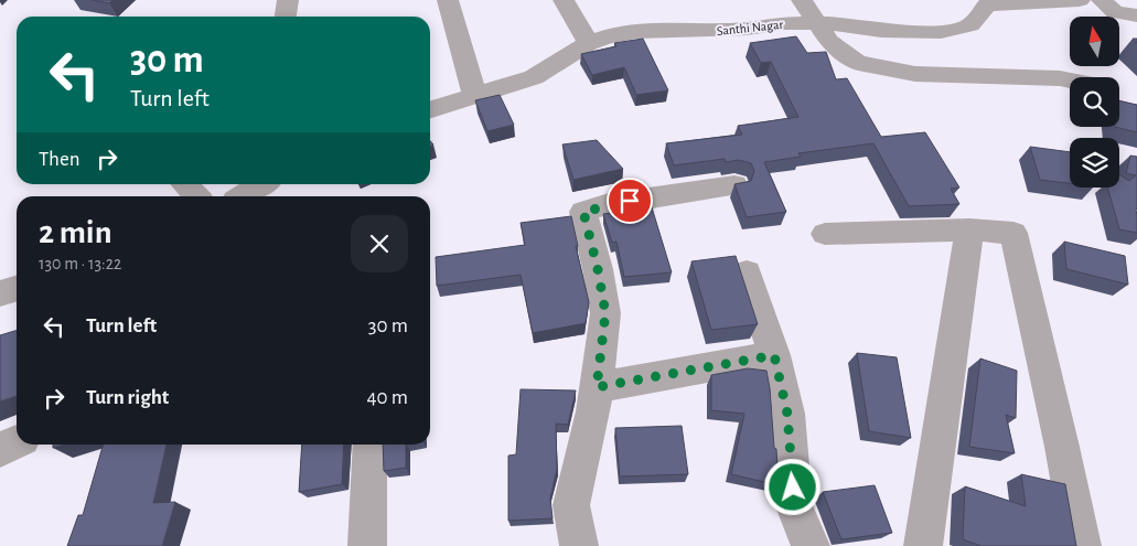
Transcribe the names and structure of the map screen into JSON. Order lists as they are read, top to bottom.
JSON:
{
  "streets": {
    "street": ["Santhi Nagar"]
  },
  "north": "top",
  "page": {
    "turn": ["30 m", "Turn left"],
    "then": "Then",
    "heading": ["2 min", "130 m · 13:22"],
    "list": [
      {
        "name": "Turn left",
        "value": "30 m"
      },
      {
        "name": "Turn right",
        "value": "40 m"
      }
    ]
  }
}
